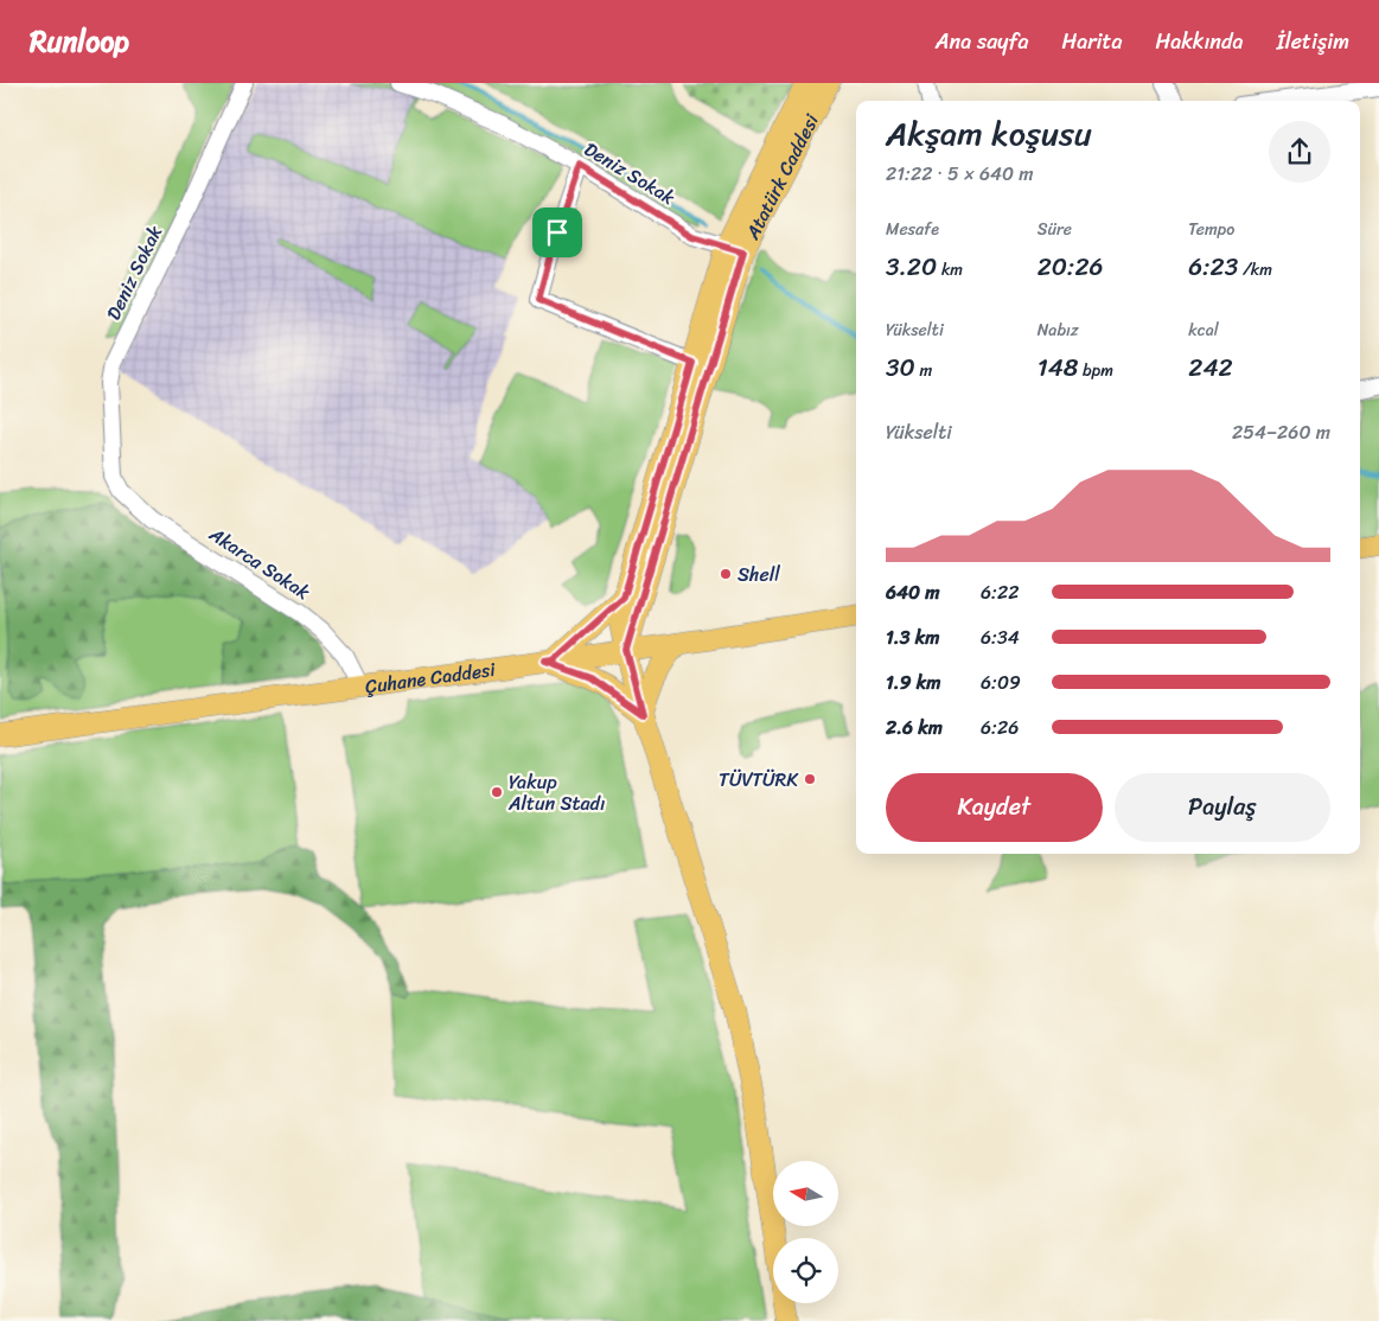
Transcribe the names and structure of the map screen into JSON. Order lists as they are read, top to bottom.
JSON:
{
  "streets": {
    "main road": ["Atatürk Caddesi", "Çuhane Caddesi"],
    "street": ["Deniz Sokak", "Akarca Sokak"]
  },
  "crossings": [
    ["Deniz Sokak", "Atatürk Caddesi"],
    ["Deniz Sokak", "Akarca Sokak"],
    ["Atatürk Caddesi", "Çuhane Caddesi"],
    ["Akarca Sokak", "Çuhane Caddesi"]
  ],
  "places": ["Shell", "TÜVTÜRK", "Yakup Altun Stadı"],
  "north": "left",
  "page": {
    "header": "Runloop",
    "nav": [
      "Ana sayfa",
      "Harita",
      "Hakkında",
      "İletişim"
    ],
    "heading": ["Akşam koşusu", "21:22 · 5 × 640 m"],
    "stats": [
      ["Mesafe", "3.20 km"],
      ["Süre", "20:26"],
      ["Tempo", "6:23 /km"],
      ["Yükselti", "30 m"],
      ["Nabız", "148 bpm"],
      ["kcal", "242"]
    ],
    "chart": ["Yükselti", "254–260 m"],
    "list": [
      {
        "name": "640 m",
        "note": "6:22"
      },
      {
        "name": "1.3 km",
        "note": "6:34"
      },
      {
        "name": "1.9 km",
        "note": "6:09"
      },
      {
        "name": "2.6 km",
        "note": "6:26"
      }
    ],
    "buttons": ["Kaydet", "Paylaş"]
  }
}
